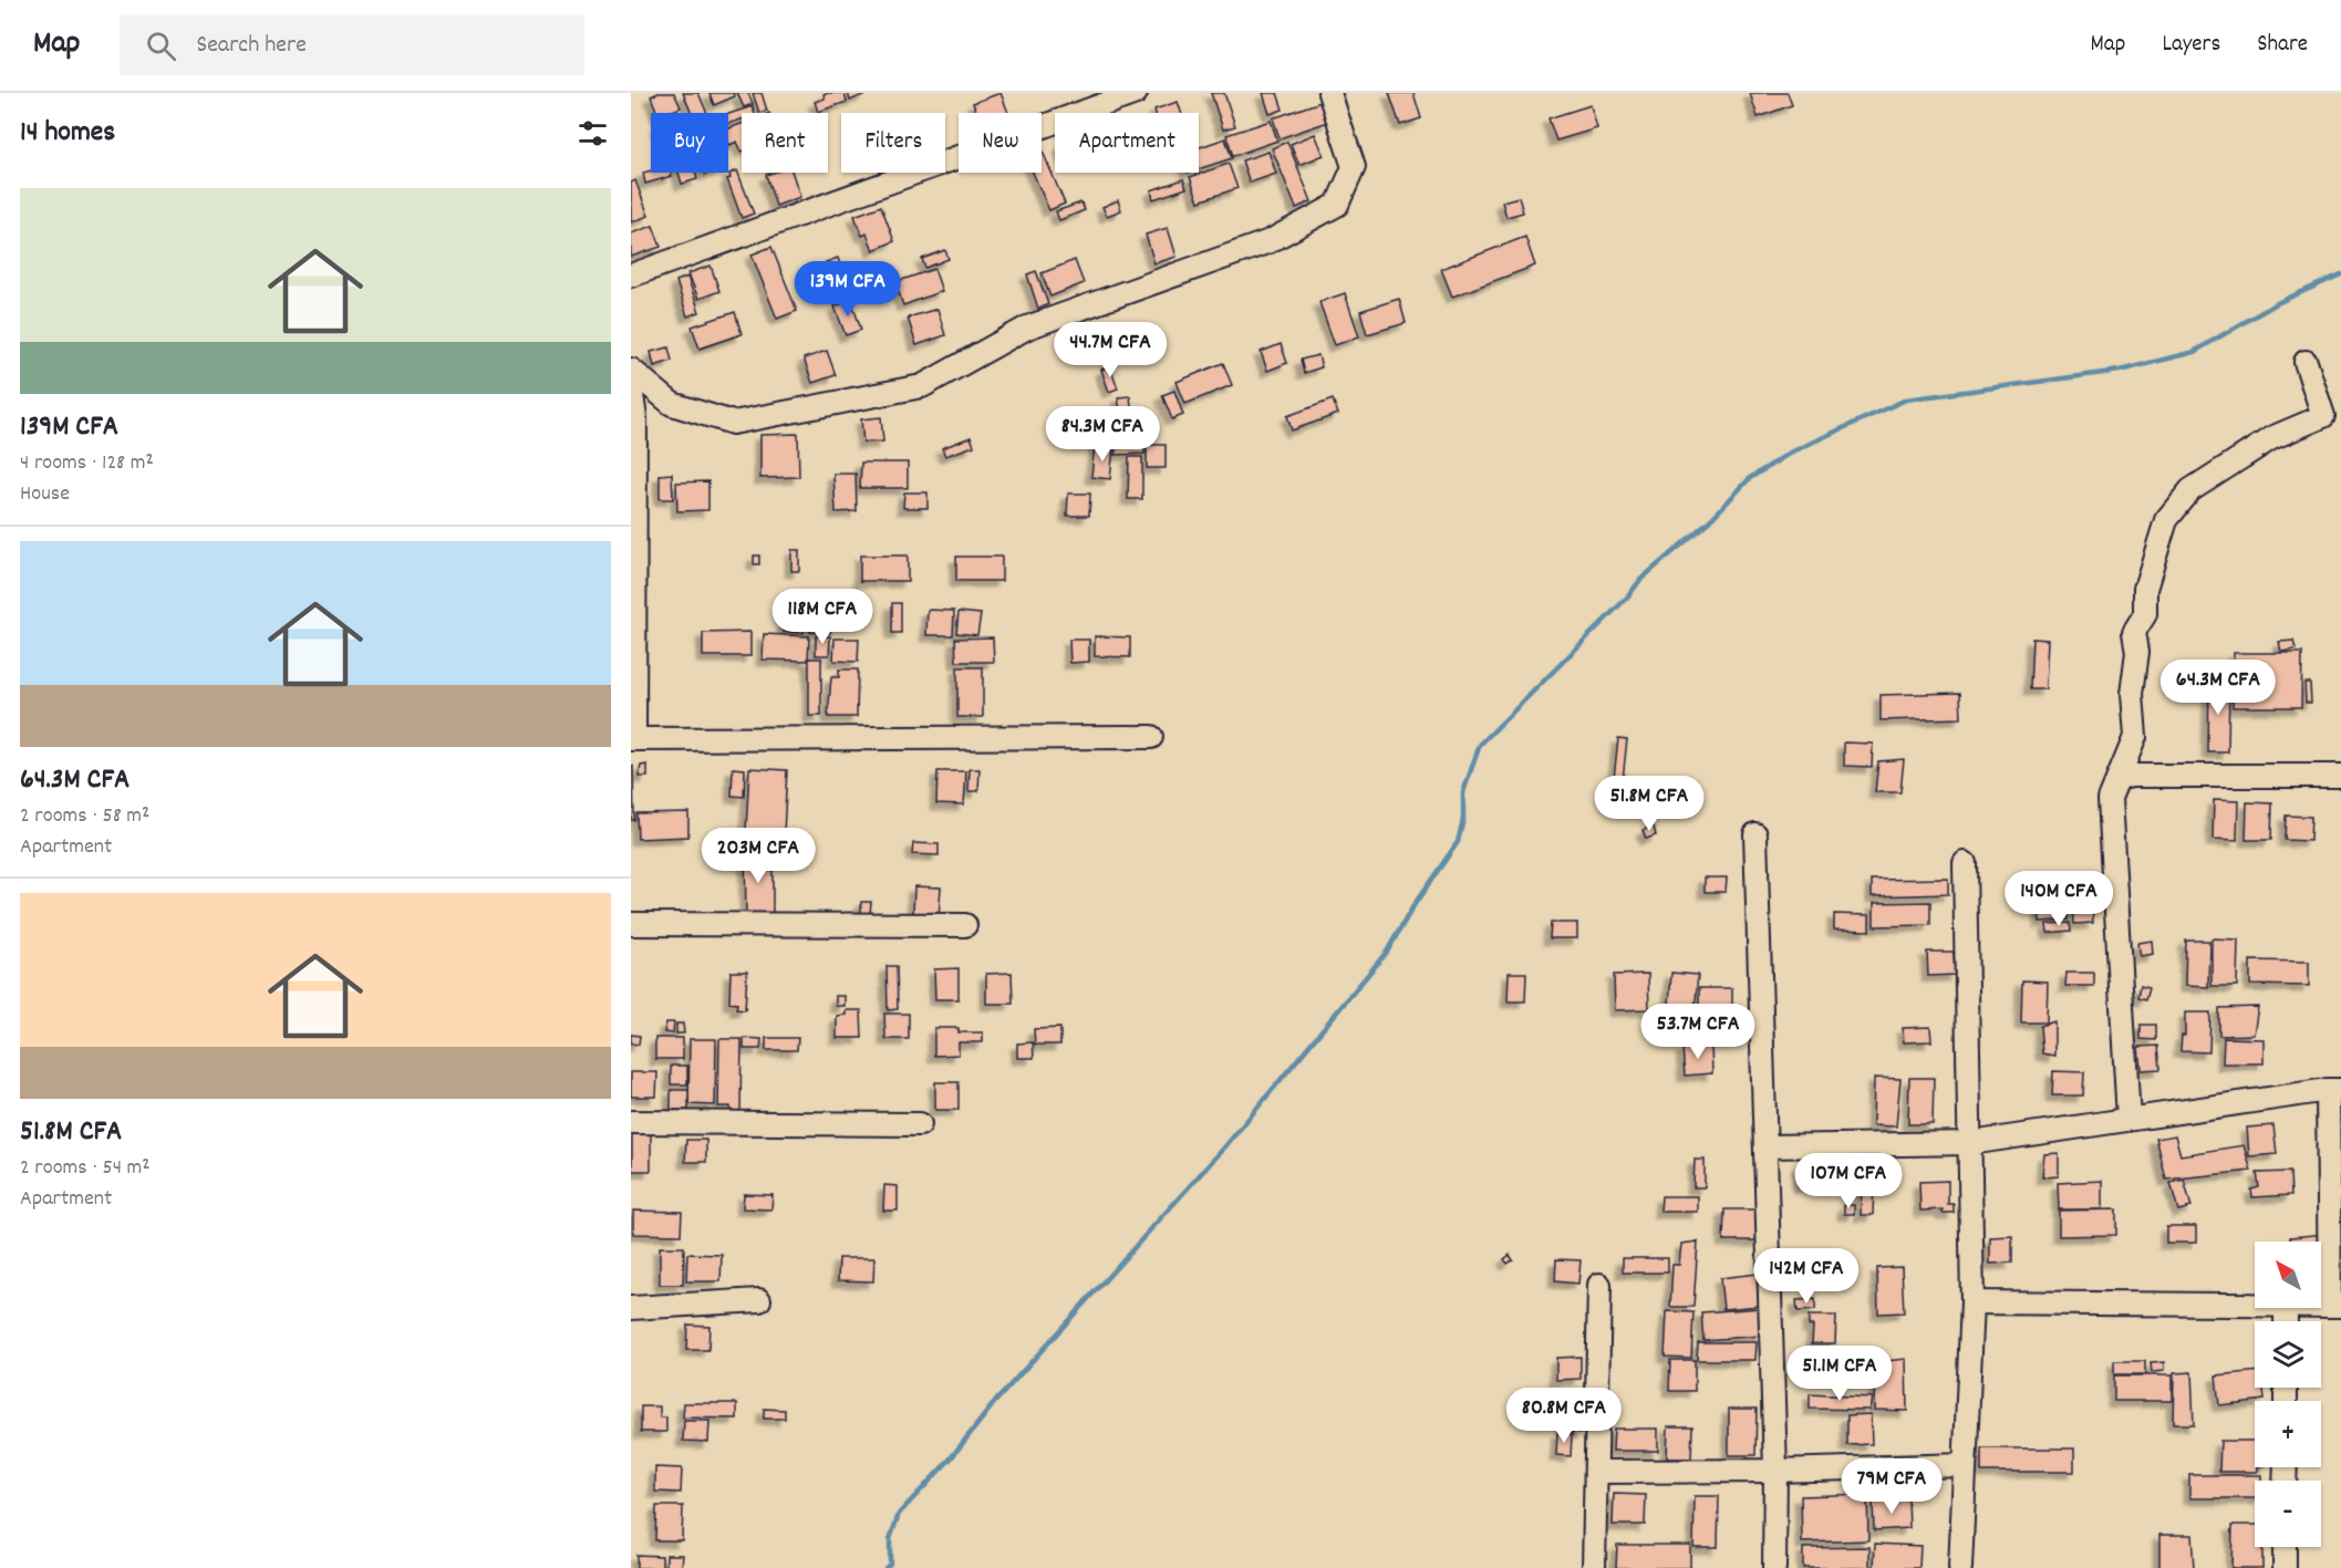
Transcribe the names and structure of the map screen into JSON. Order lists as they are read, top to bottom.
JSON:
{
  "north": "top left",
  "page": {
    "header": "Map",
    "search": "Search here",
    "nav": ["Map", "Layers", "Share"],
    "heading": "14 homes",
    "chip": [
      "Buy",
      "Rent",
      "Filters",
      "New",
      "Apartment"
    ],
    "list": [
      {
        "name": "139M CFA",
        "note": "4 rooms · 128 m² · House"
      },
      {
        "name": "64.3M CFA",
        "note": "2 rooms · 58 m² · Apartment"
      },
      {
        "name": "51.8M CFA",
        "note": "2 rooms · 54 m² · Apartment"
      }
    ],
    "price": [
      "139M CFA",
      "44.7M CFA",
      "84.3M CFA",
      "118M CFA",
      "64.3M CFA",
      "51.8M CFA",
      "203M CFA",
      "140M CFA",
      "53.7M CFA",
      "107M CFA",
      "142M CFA",
      "51.1M CFA",
      "80.8M CFA",
      "79M CFA"
    ],
    "map_buttons": ["+", "−"]
  }
}
